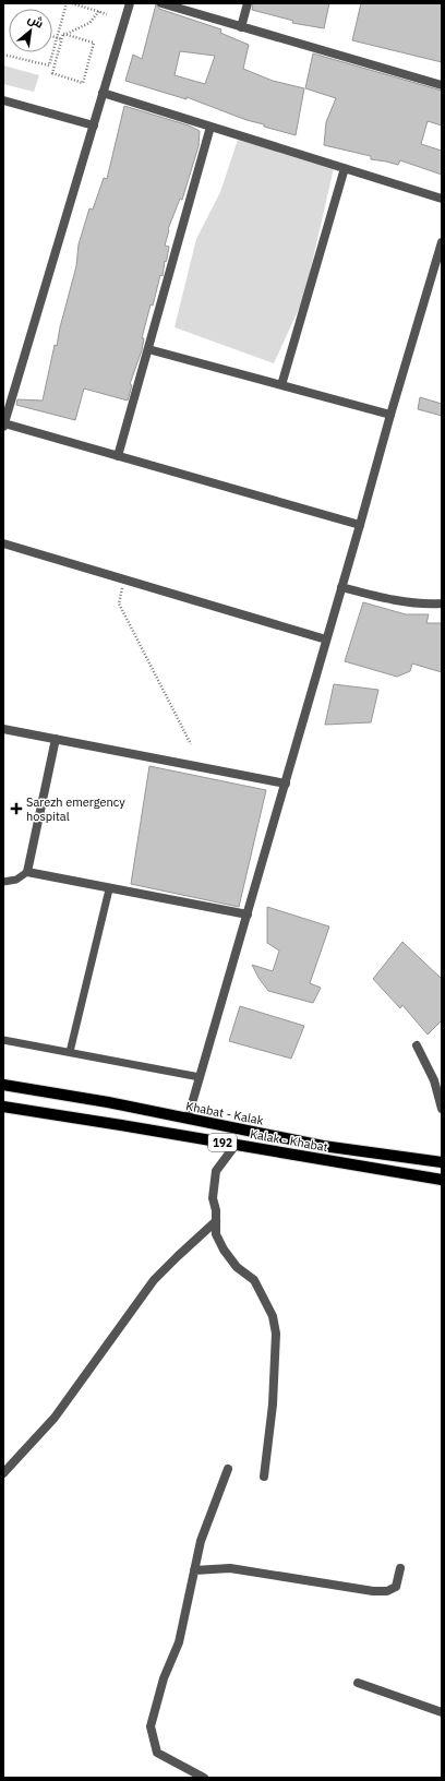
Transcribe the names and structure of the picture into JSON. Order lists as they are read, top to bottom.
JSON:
{
  "streets": {
    "main road": ["Khabat - Kalak", "Kalak - Khabat", "192"]
  },
  "places": {
    "health": ["Sarezh emergency hospital"]
  },
  "north": "top right"
}
